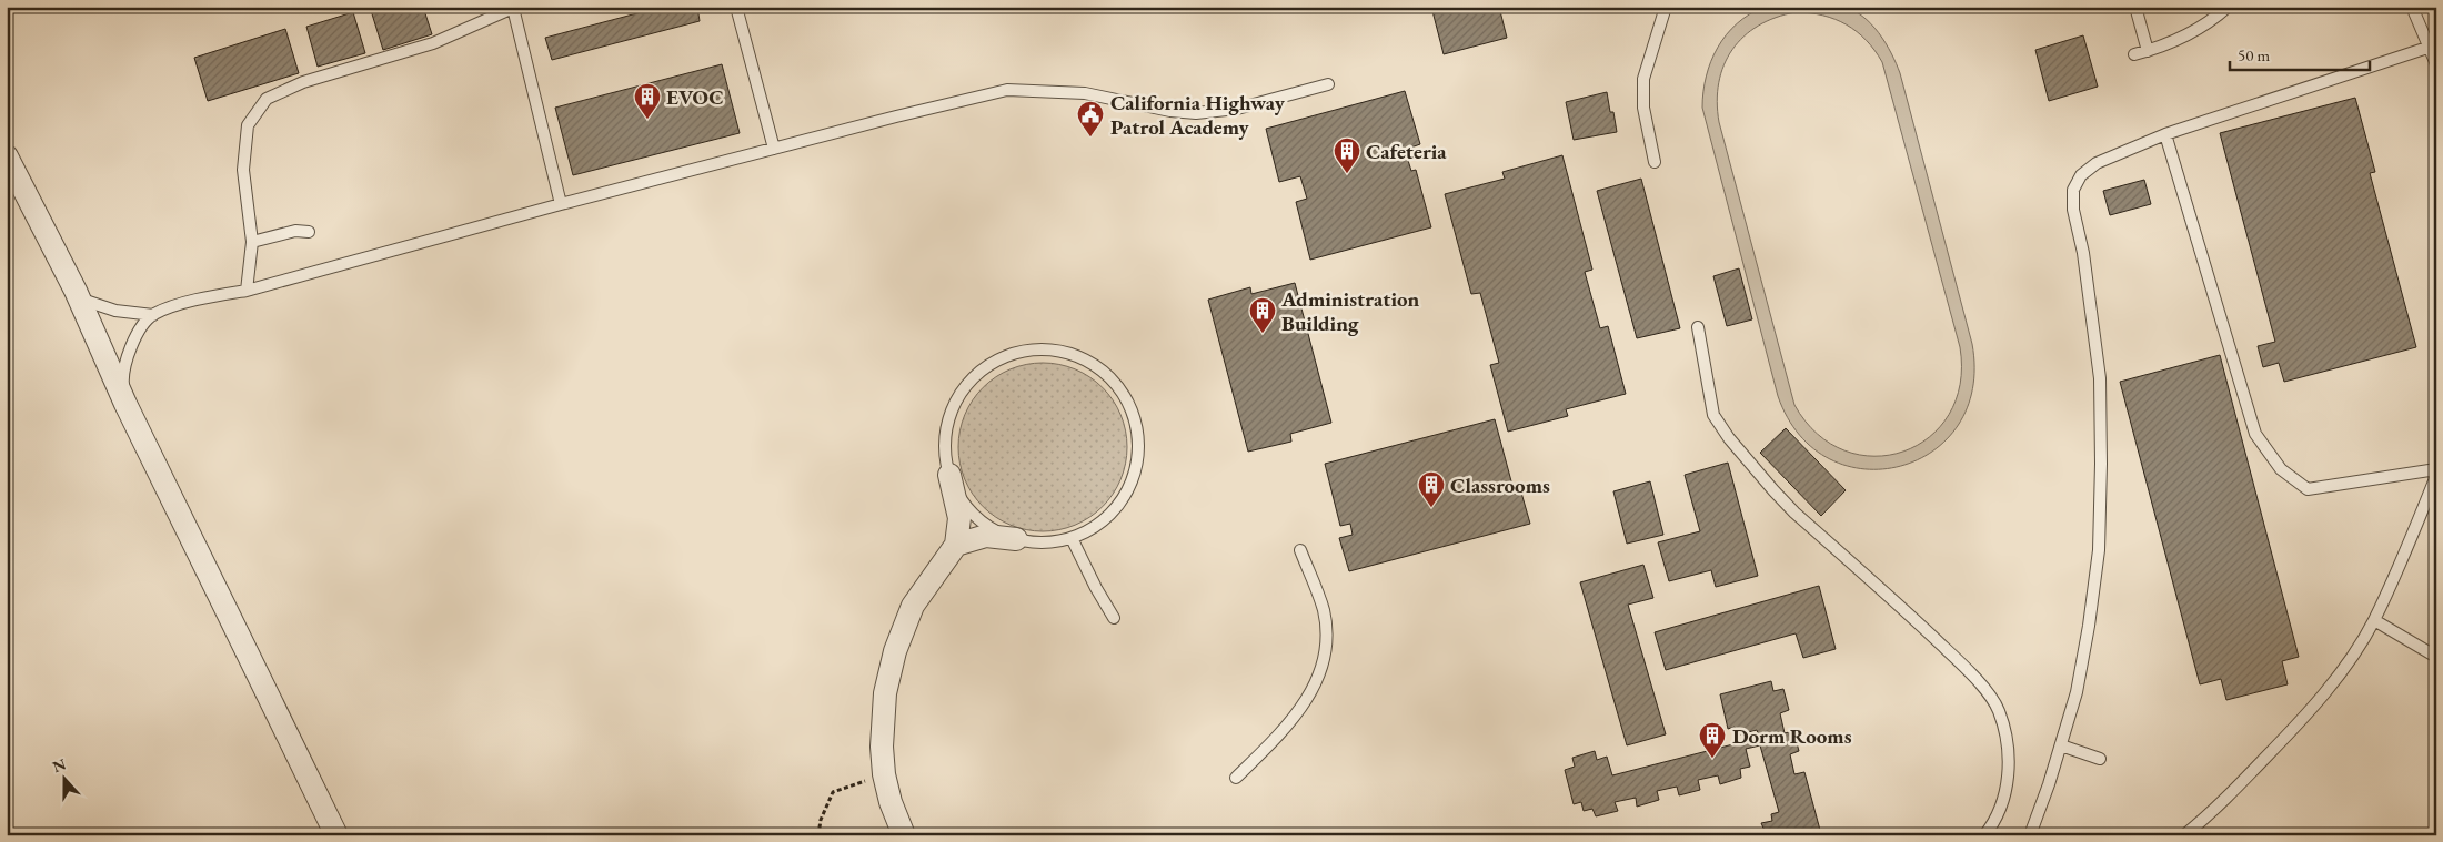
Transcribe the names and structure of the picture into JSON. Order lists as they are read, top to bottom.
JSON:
{
  "places": {
    "building": [
      "EVOC",
      "Cafeteria",
      "Administration Building",
      "Classrooms",
      "Dorm Rooms"
    ],
    "public building": ["California Highway Patrol Academy"]
  },
  "scale_bar": "50 m",
  "north": "top"
}
